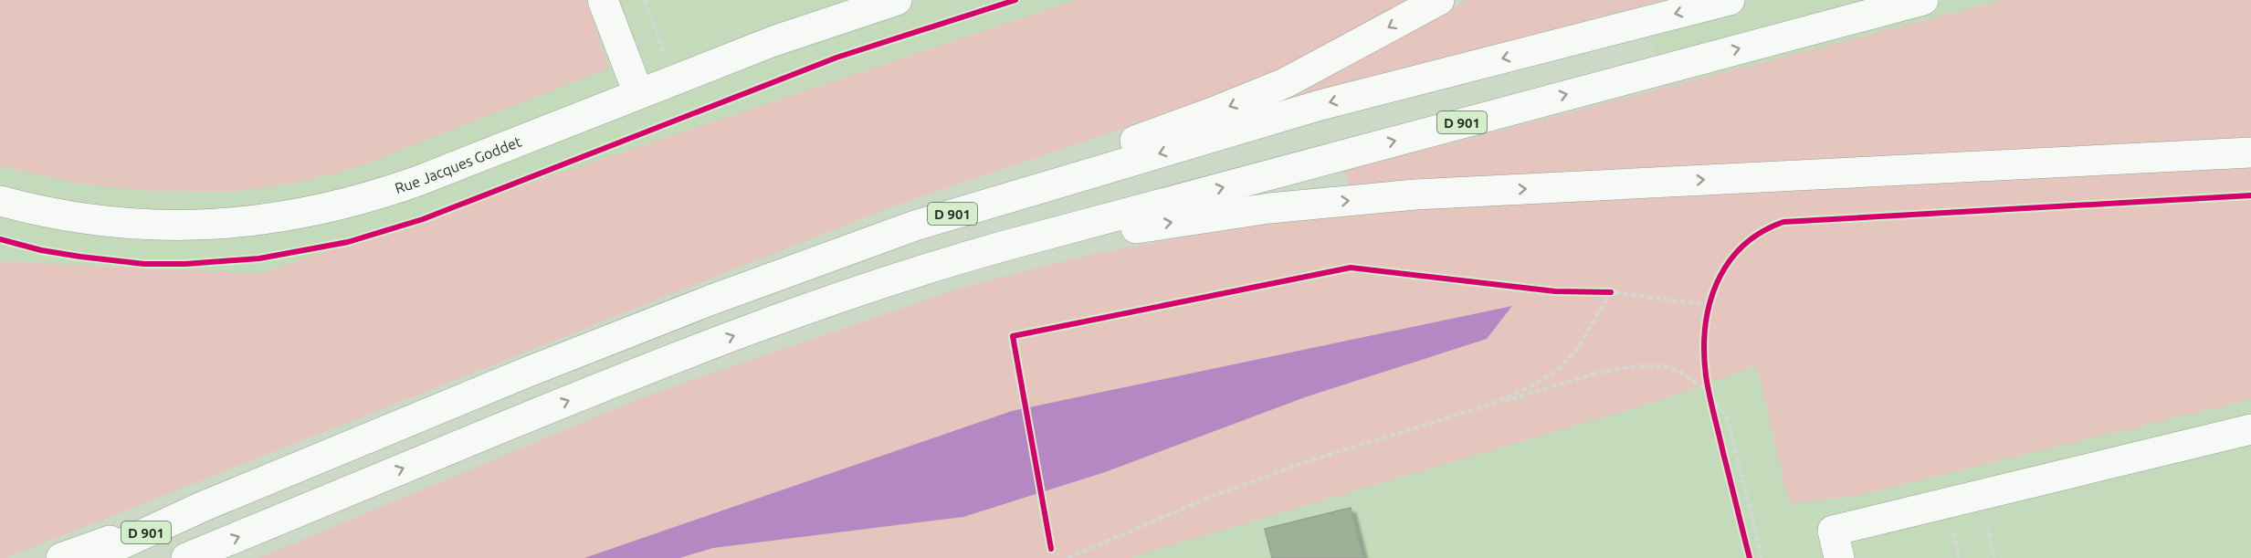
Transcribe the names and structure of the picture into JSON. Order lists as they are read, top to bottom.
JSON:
{
  "streets": {
    "main road": ["D 901", "Rue Jacques Goddet"]
  }
}
